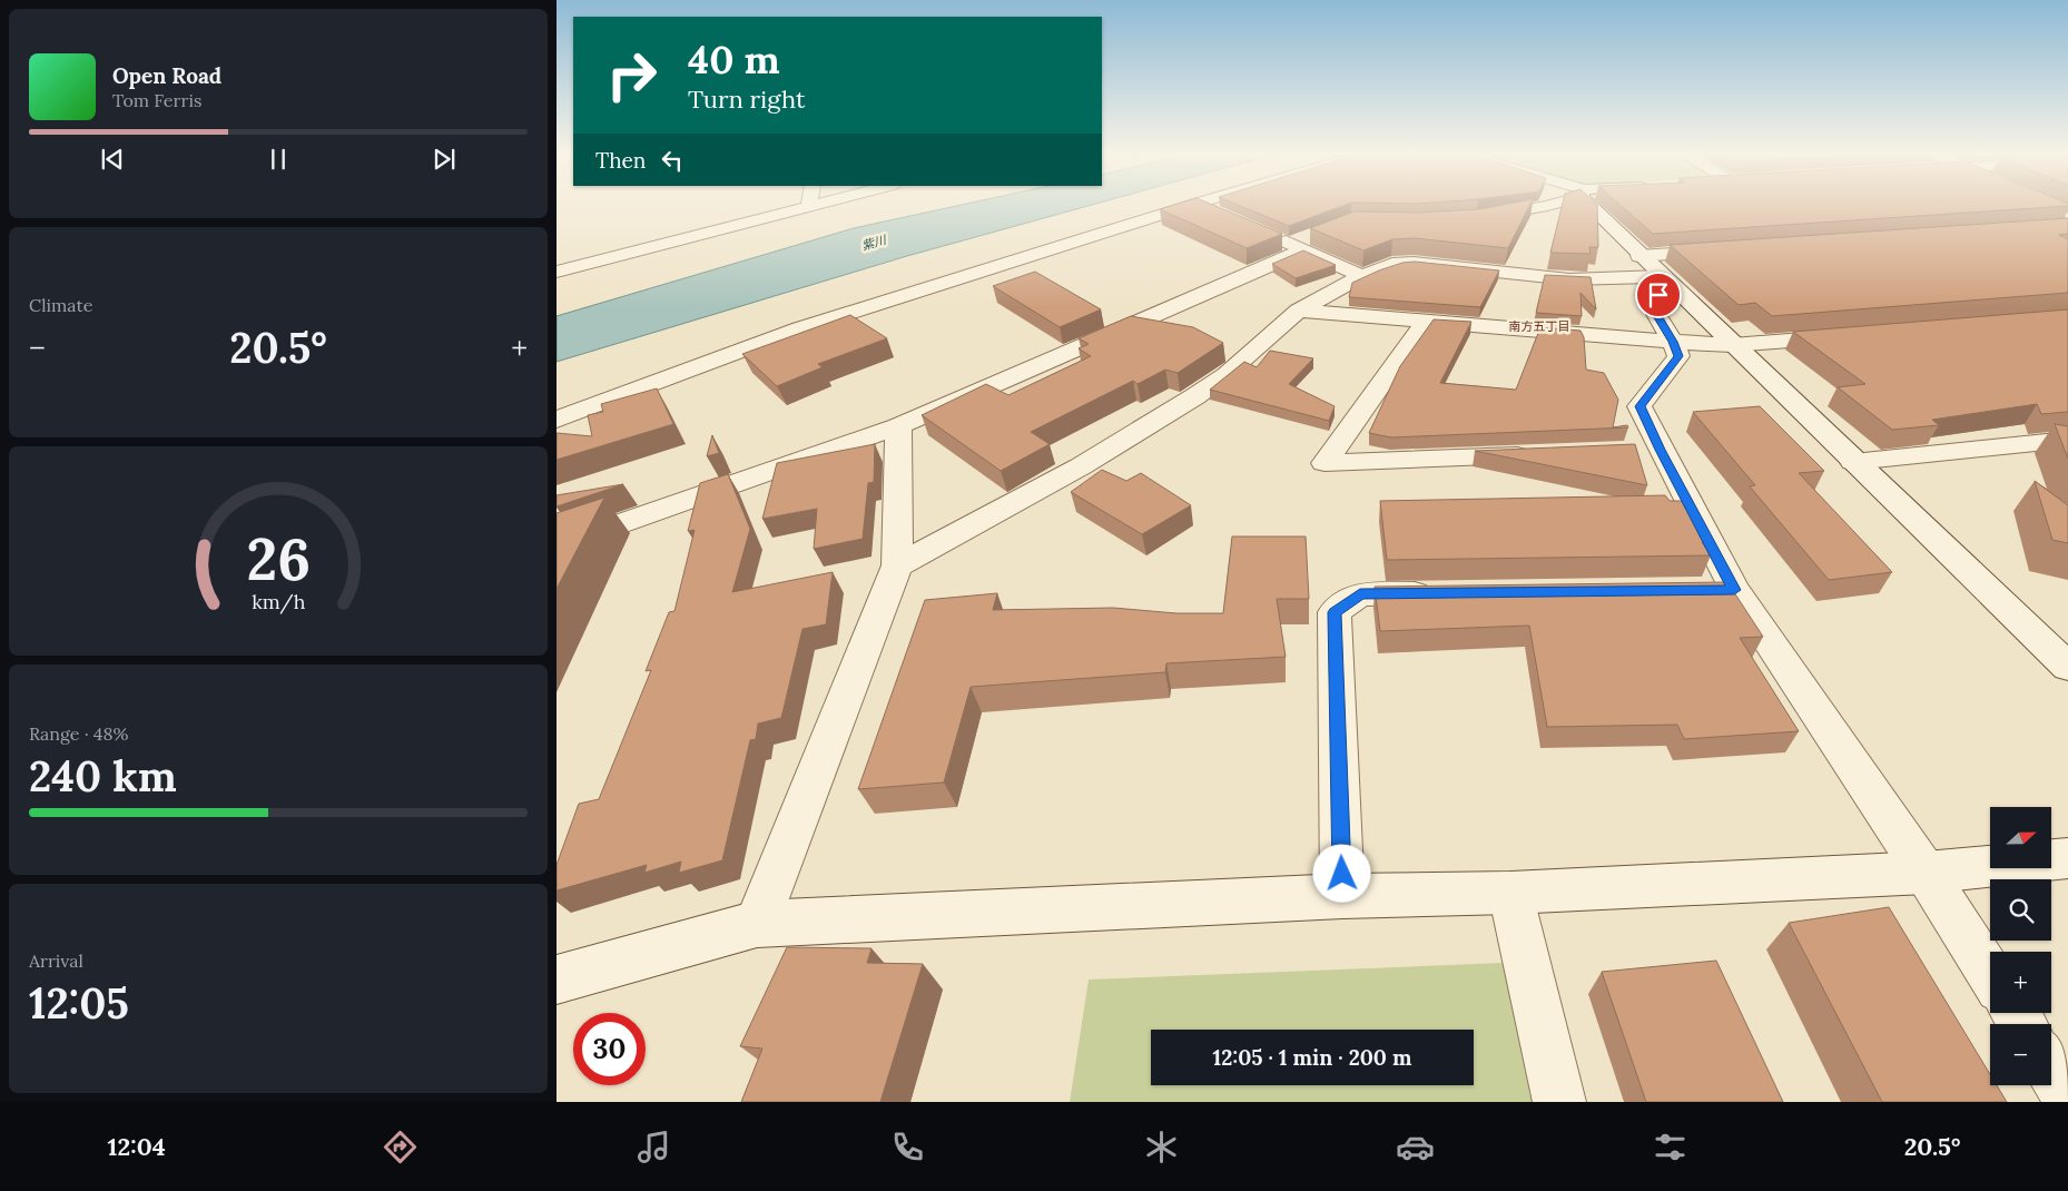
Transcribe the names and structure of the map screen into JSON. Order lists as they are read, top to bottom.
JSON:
{
  "districts": ["南方五丁目"],
  "water": ["紫川"],
  "north": "right",
  "page": {
    "turn": ["40 m", "Turn right"],
    "song": ["Open Road", "Tom Ferris"],
    "then": "Then",
    "tile": [
      "Climate",
      ["Range · 48%", "240 km"],
      ["Arrival", "12:05"]
    ],
    "heat": ["−", "20.5°", "+"],
    "map_buttons": ["+", "−"],
    "limit": "30",
    "trip": "12:05 · 1 min · 200 m",
    "tabs": ["12:04", "20.5°"],
    "gauge": ["26", "km/h"]
  }
}
